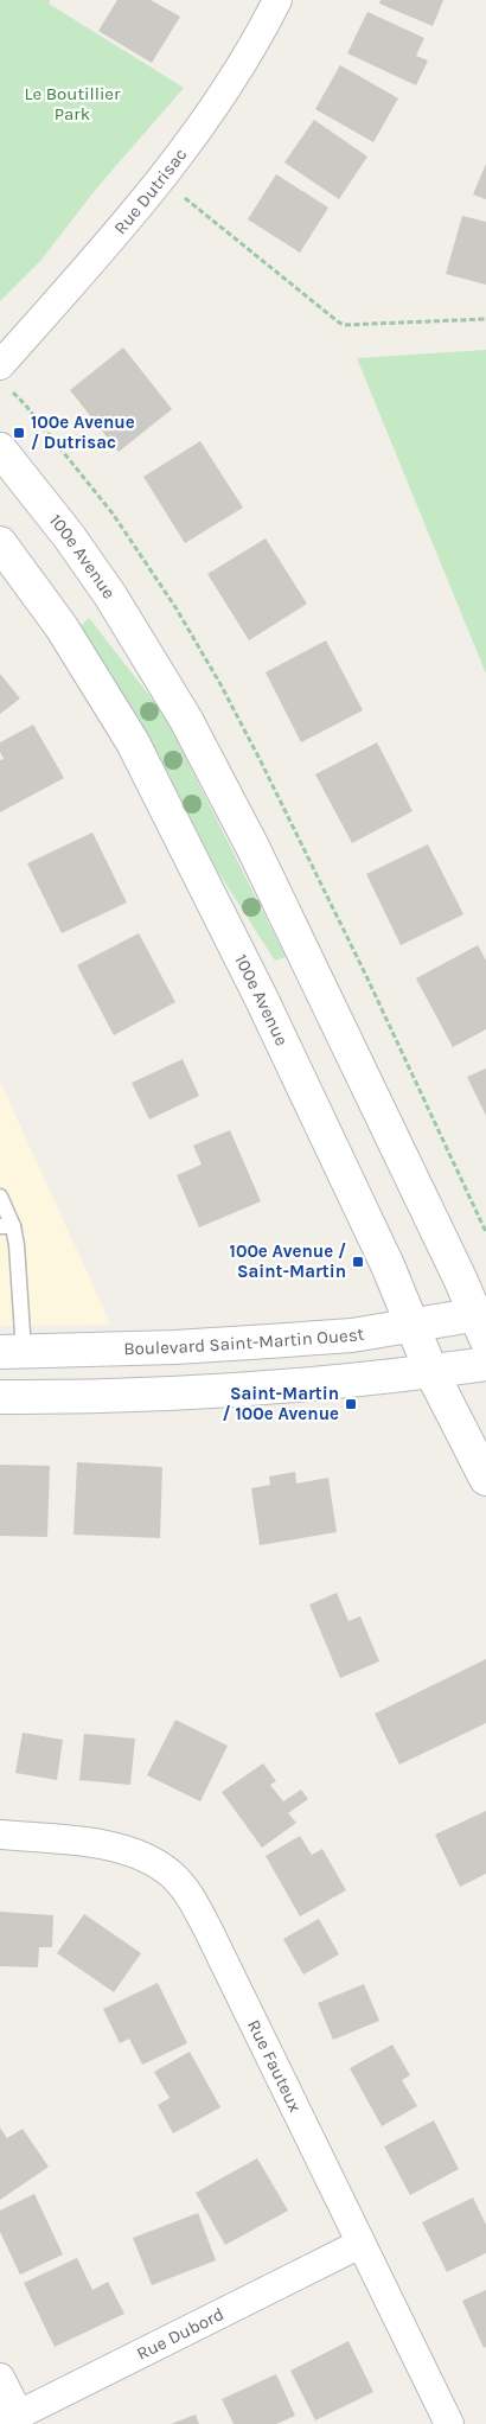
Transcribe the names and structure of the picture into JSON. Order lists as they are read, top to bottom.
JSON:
{
  "streets": {
    "street": [
      "Rue Dutrisac",
      "100e Avenue",
      "Boulevard Saint-Martin Ouest",
      "Rue Fauteux",
      "Rue Dubord"
    ]
  },
  "crossings": [
    ["100e Avenue", "Boulevard Saint-Martin Ouest"],
    ["Rue Fauteux", "Rue Dubord"]
  ],
  "parks": ["Le Boutillier Park"],
  "places": {
    "transit": ["100e Avenue / Dutrisac", "100e Avenue / Saint-Martin", "Saint-Martin / 100e Avenue"]
  }
}
